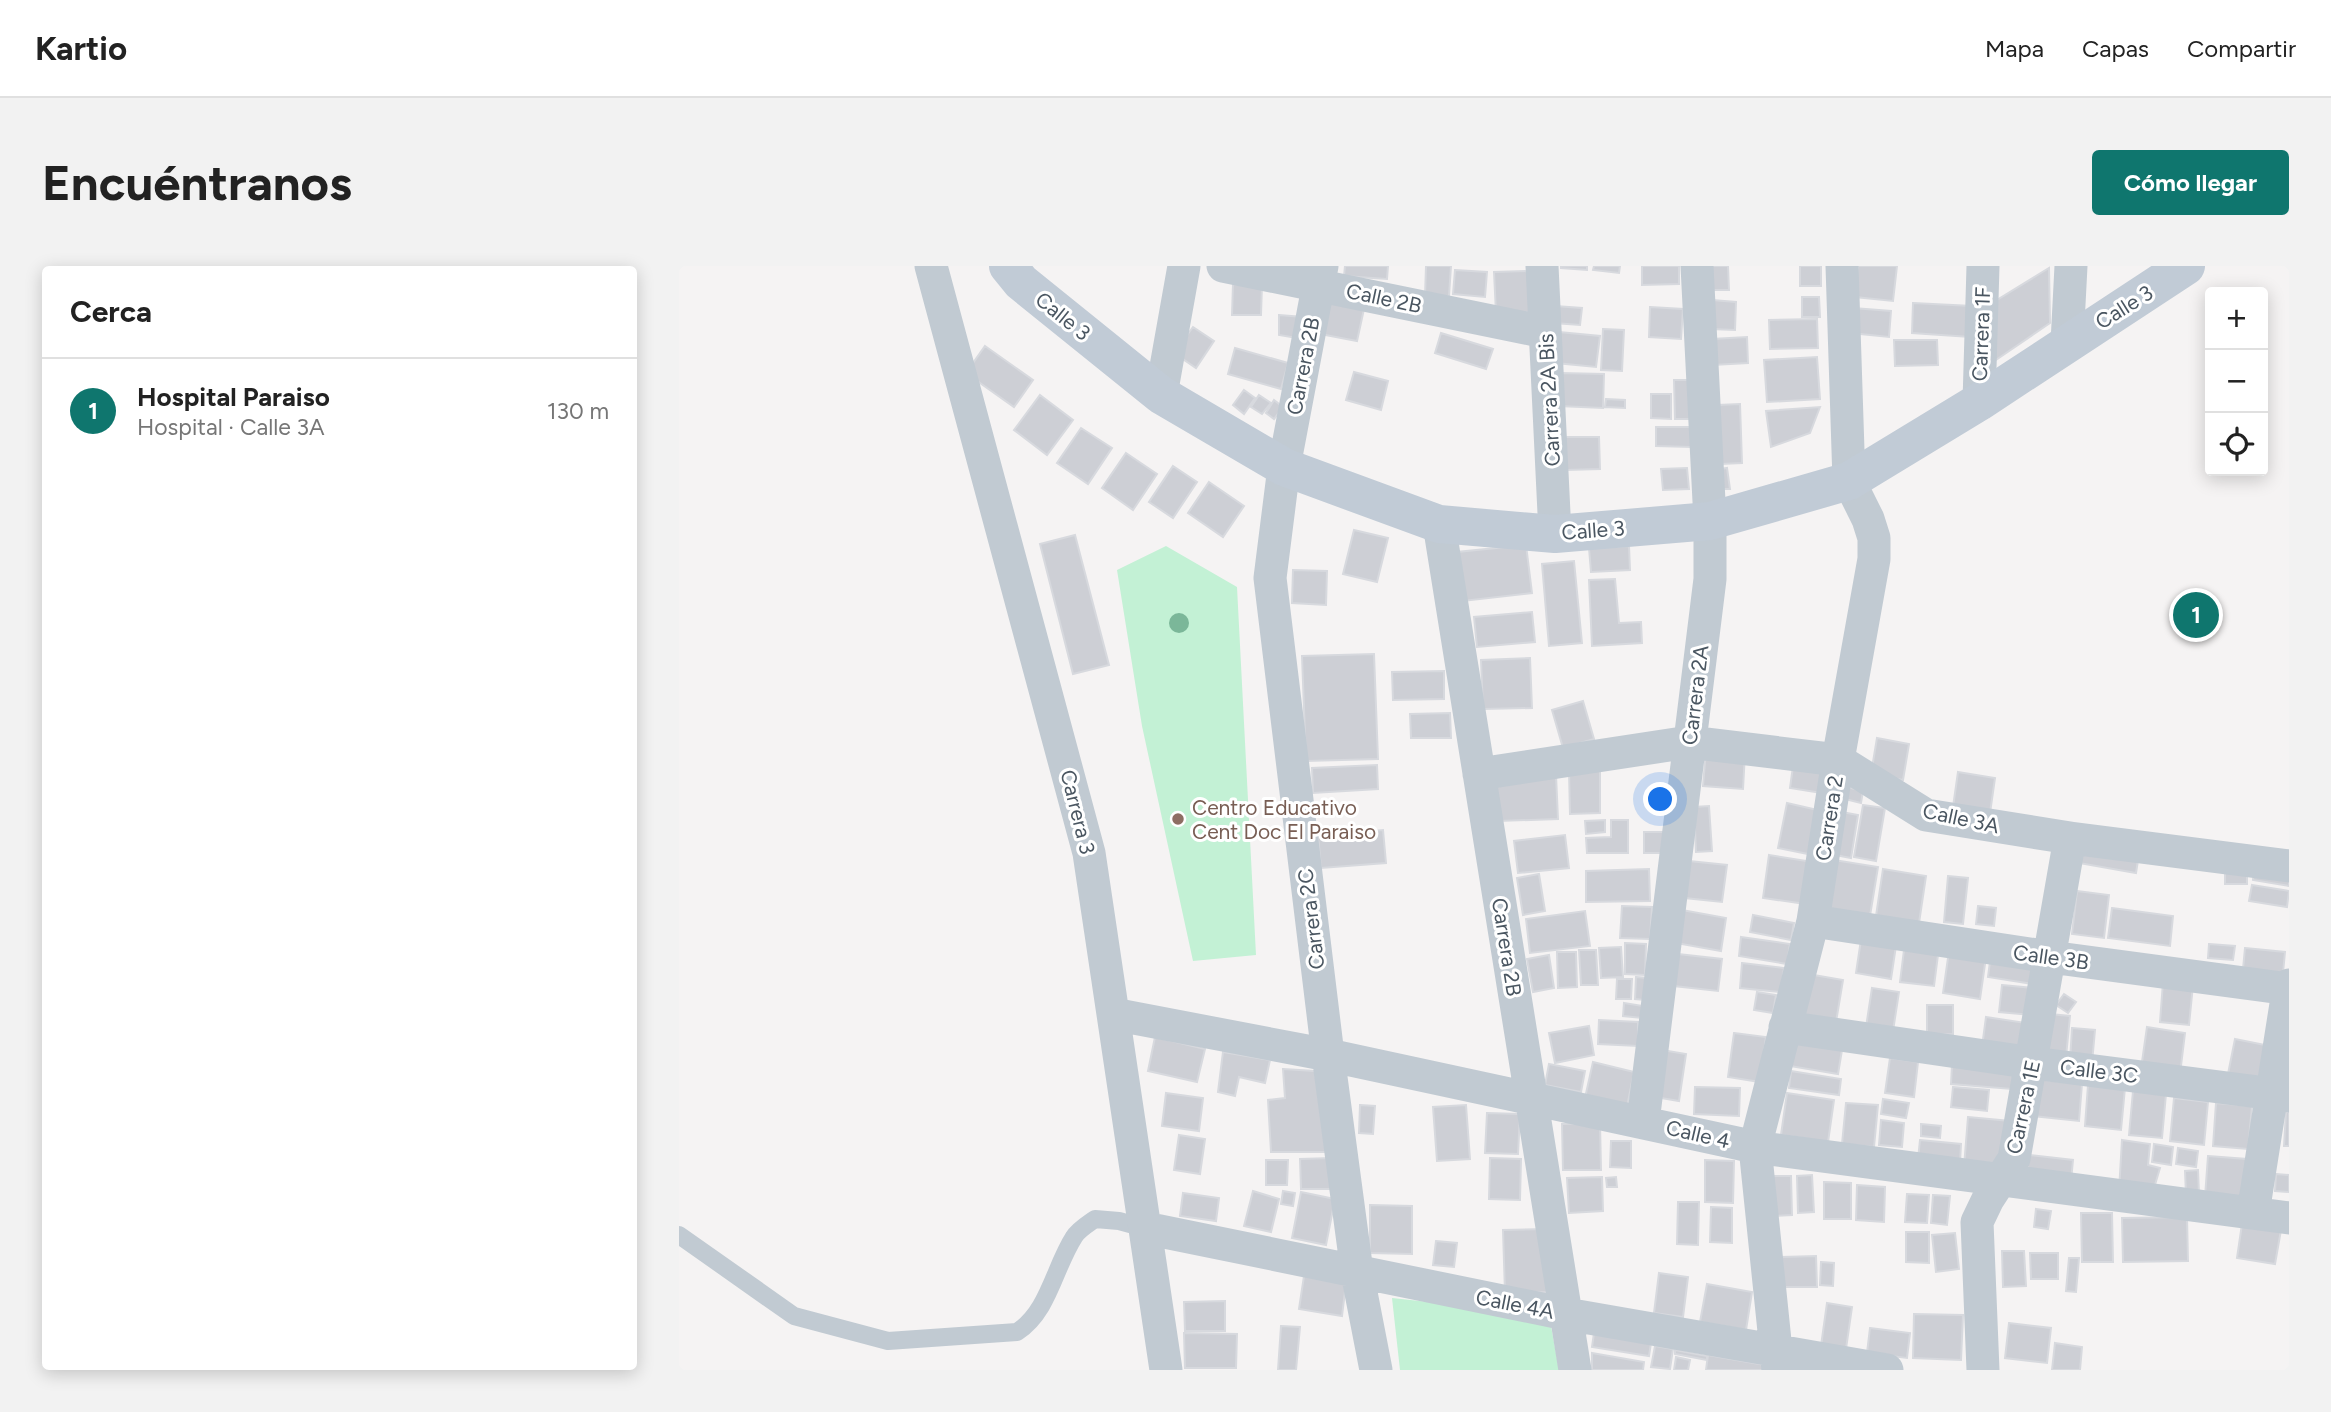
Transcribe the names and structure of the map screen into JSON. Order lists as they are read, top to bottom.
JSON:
{
  "streets": {
    "main road": ["Calle 3"],
    "street": [
      "Calle 2B",
      "Carrera 1F",
      "Carrera 2B",
      "Carrera 2A Bis",
      "Carrera 2A",
      "Carrera 3",
      "Carrera 2",
      "Calle 3A",
      "Carrera 2C",
      "Calle 3B",
      "Calle 3C",
      "Carrera 1E",
      "Calle 4",
      "Calle 4A"
    ]
  },
  "crossings": [
    ["Calle 2B", "Carrera 2B"],
    ["Calle 2B", "Carrera 2A Bis"],
    ["Calle 3", "Carrera 1F"],
    ["Calle 3", "Carrera 2B"],
    ["Calle 3", "Carrera 2A Bis"],
    ["Calle 3", "Carrera 2A"],
    ["Calle 3", "Carrera 2"],
    ["Calle 3", "Carrera 2C"],
    ["Carrera 2B", "Calle 3A"],
    ["Carrera 2B", "Carrera 2C"],
    ["Carrera 2B", "Calle 4"],
    ["Carrera 2B", "Calle 4A"],
    ["Carrera 2A", "Calle 3A"],
    ["Carrera 2A", "Calle 4"],
    ["Carrera 3", "Calle 4"],
    ["Carrera 3", "Calle 4A"],
    ["Carrera 2", "Calle 3A"],
    ["Carrera 2", "Calle 3B"],
    ["Carrera 2", "Calle 3C"],
    ["Carrera 2", "Calle 4"],
    ["Carrera 2", "Calle 4A"],
    ["Calle 3A", "Carrera 1E"],
    ["Carrera 2C", "Calle 4"],
    ["Carrera 2C", "Calle 4A"],
    ["Calle 3B", "Carrera 1E"],
    ["Calle 3C", "Carrera 1E"],
    ["Carrera 1E", "Calle 4"]
  ],
  "places": ["Centro Educativo Cent Doc El Paraiso"],
  "page": {
    "header": "Kartio",
    "nav": ["Mapa", "Capas", "Compartir"],
    "buttons": "Cómo llegar",
    "title": "Encuéntranos",
    "heading": "Cerca",
    "map_buttons": ["+", "−"],
    "list": [
      {
        "mark": "1",
        "name": "Hospital Paraiso",
        "note": "Hospital · Calle 3A",
        "value": "130 m"
      }
    ],
    "pins": "1"
  }
}
